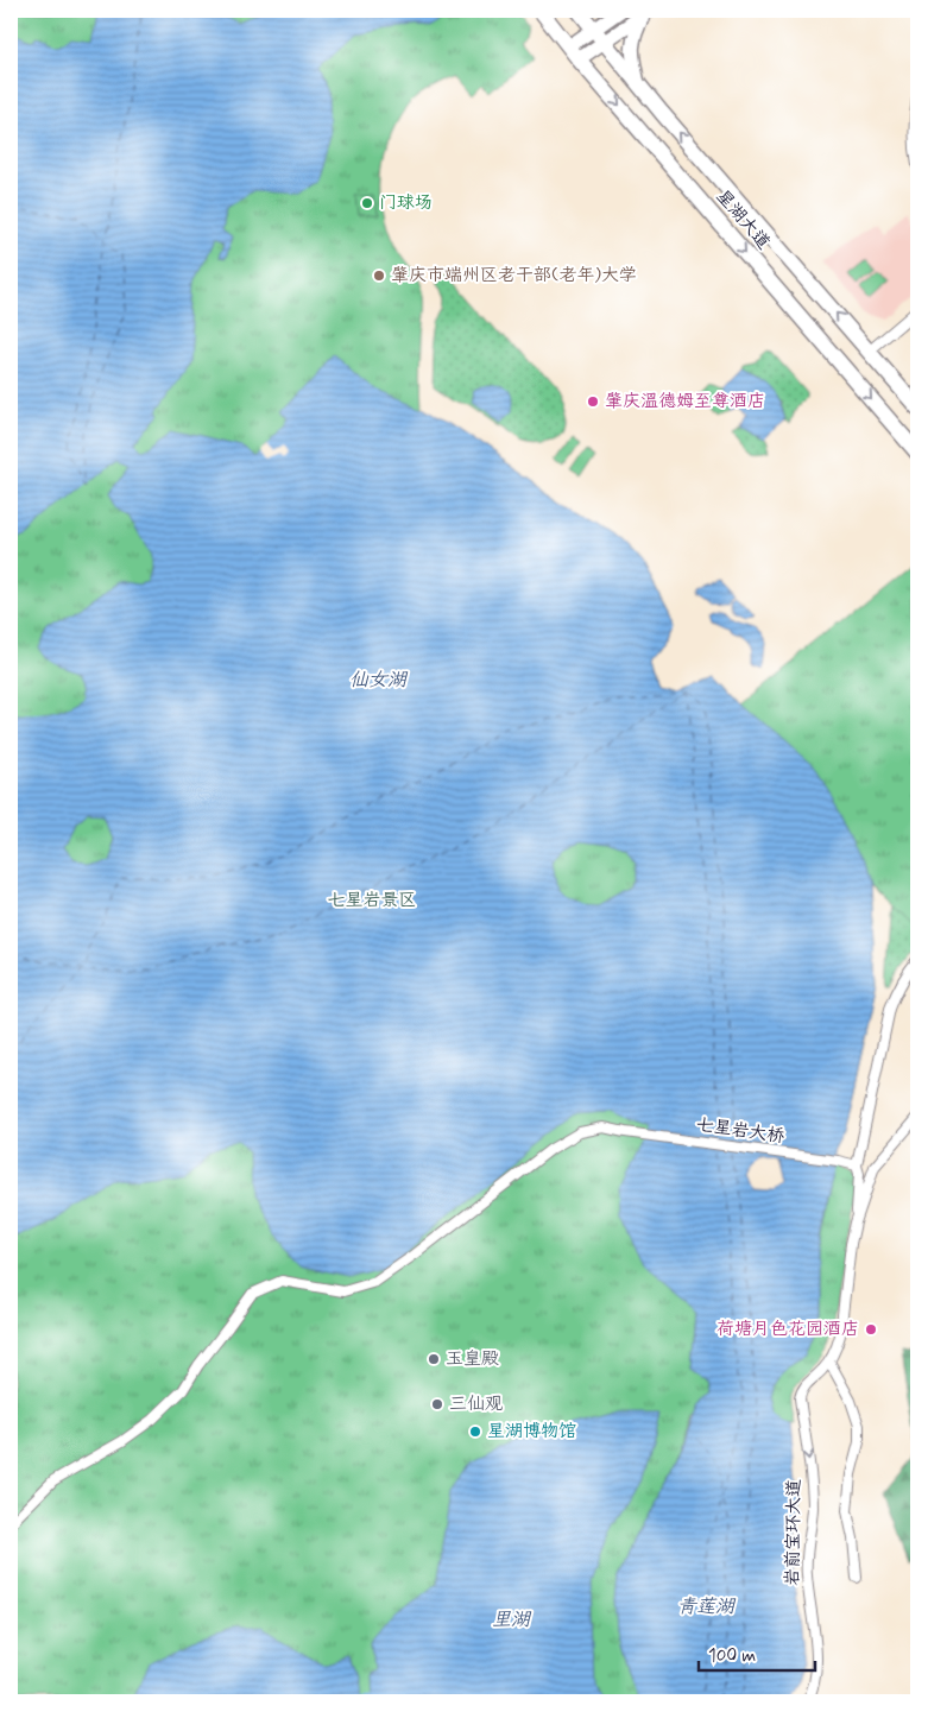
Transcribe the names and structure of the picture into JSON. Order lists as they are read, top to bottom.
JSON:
{
  "streets": {
    "main road": ["星湖大道"],
    "street": ["七星岩大桥", "岩前宝环大道"]
  },
  "water": ["仙女湖", "青莲湖", "里湖"],
  "parks": ["七星岩景区"],
  "places": [
    "门球场",
    "肇庆市端州区老干部(老年)大学",
    "肇庆温德姆至尊酒店",
    "荷塘月色花园酒店",
    "玉皇殿",
    "三仙观",
    "星湖博物馆"
  ],
  "scale_bar": "100 m"
}
